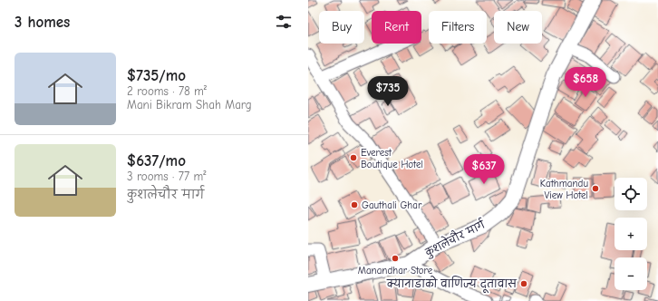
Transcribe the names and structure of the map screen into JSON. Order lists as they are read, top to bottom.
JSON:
{
  "streets": {
    "street": ["कुशलेचौर मार्ग"]
  },
  "places": [
    "Everest Boutique Hotel",
    "Kathmandu View Hotel",
    "Gauthali Ghar",
    "Manandhar Store",
    "क्यानाडाको वाणिज्य दूतावास"
  ],
  "page": {
    "heading": "3 homes",
    "chip": [
      "Buy",
      "Rent",
      "Filters",
      "New"
    ],
    "list": [
      {
        "name": "$735/mo",
        "note": "2 rooms · 78 m² · Mani Bikram Shah Marg"
      },
      {
        "name": "$637/mo",
        "note": "3 rooms · 77 m² · कुशलेचौर मार्ग"
      }
    ],
    "price": ["$658", "$735", "$637"],
    "map_buttons": ["+", "−"]
  }
}
